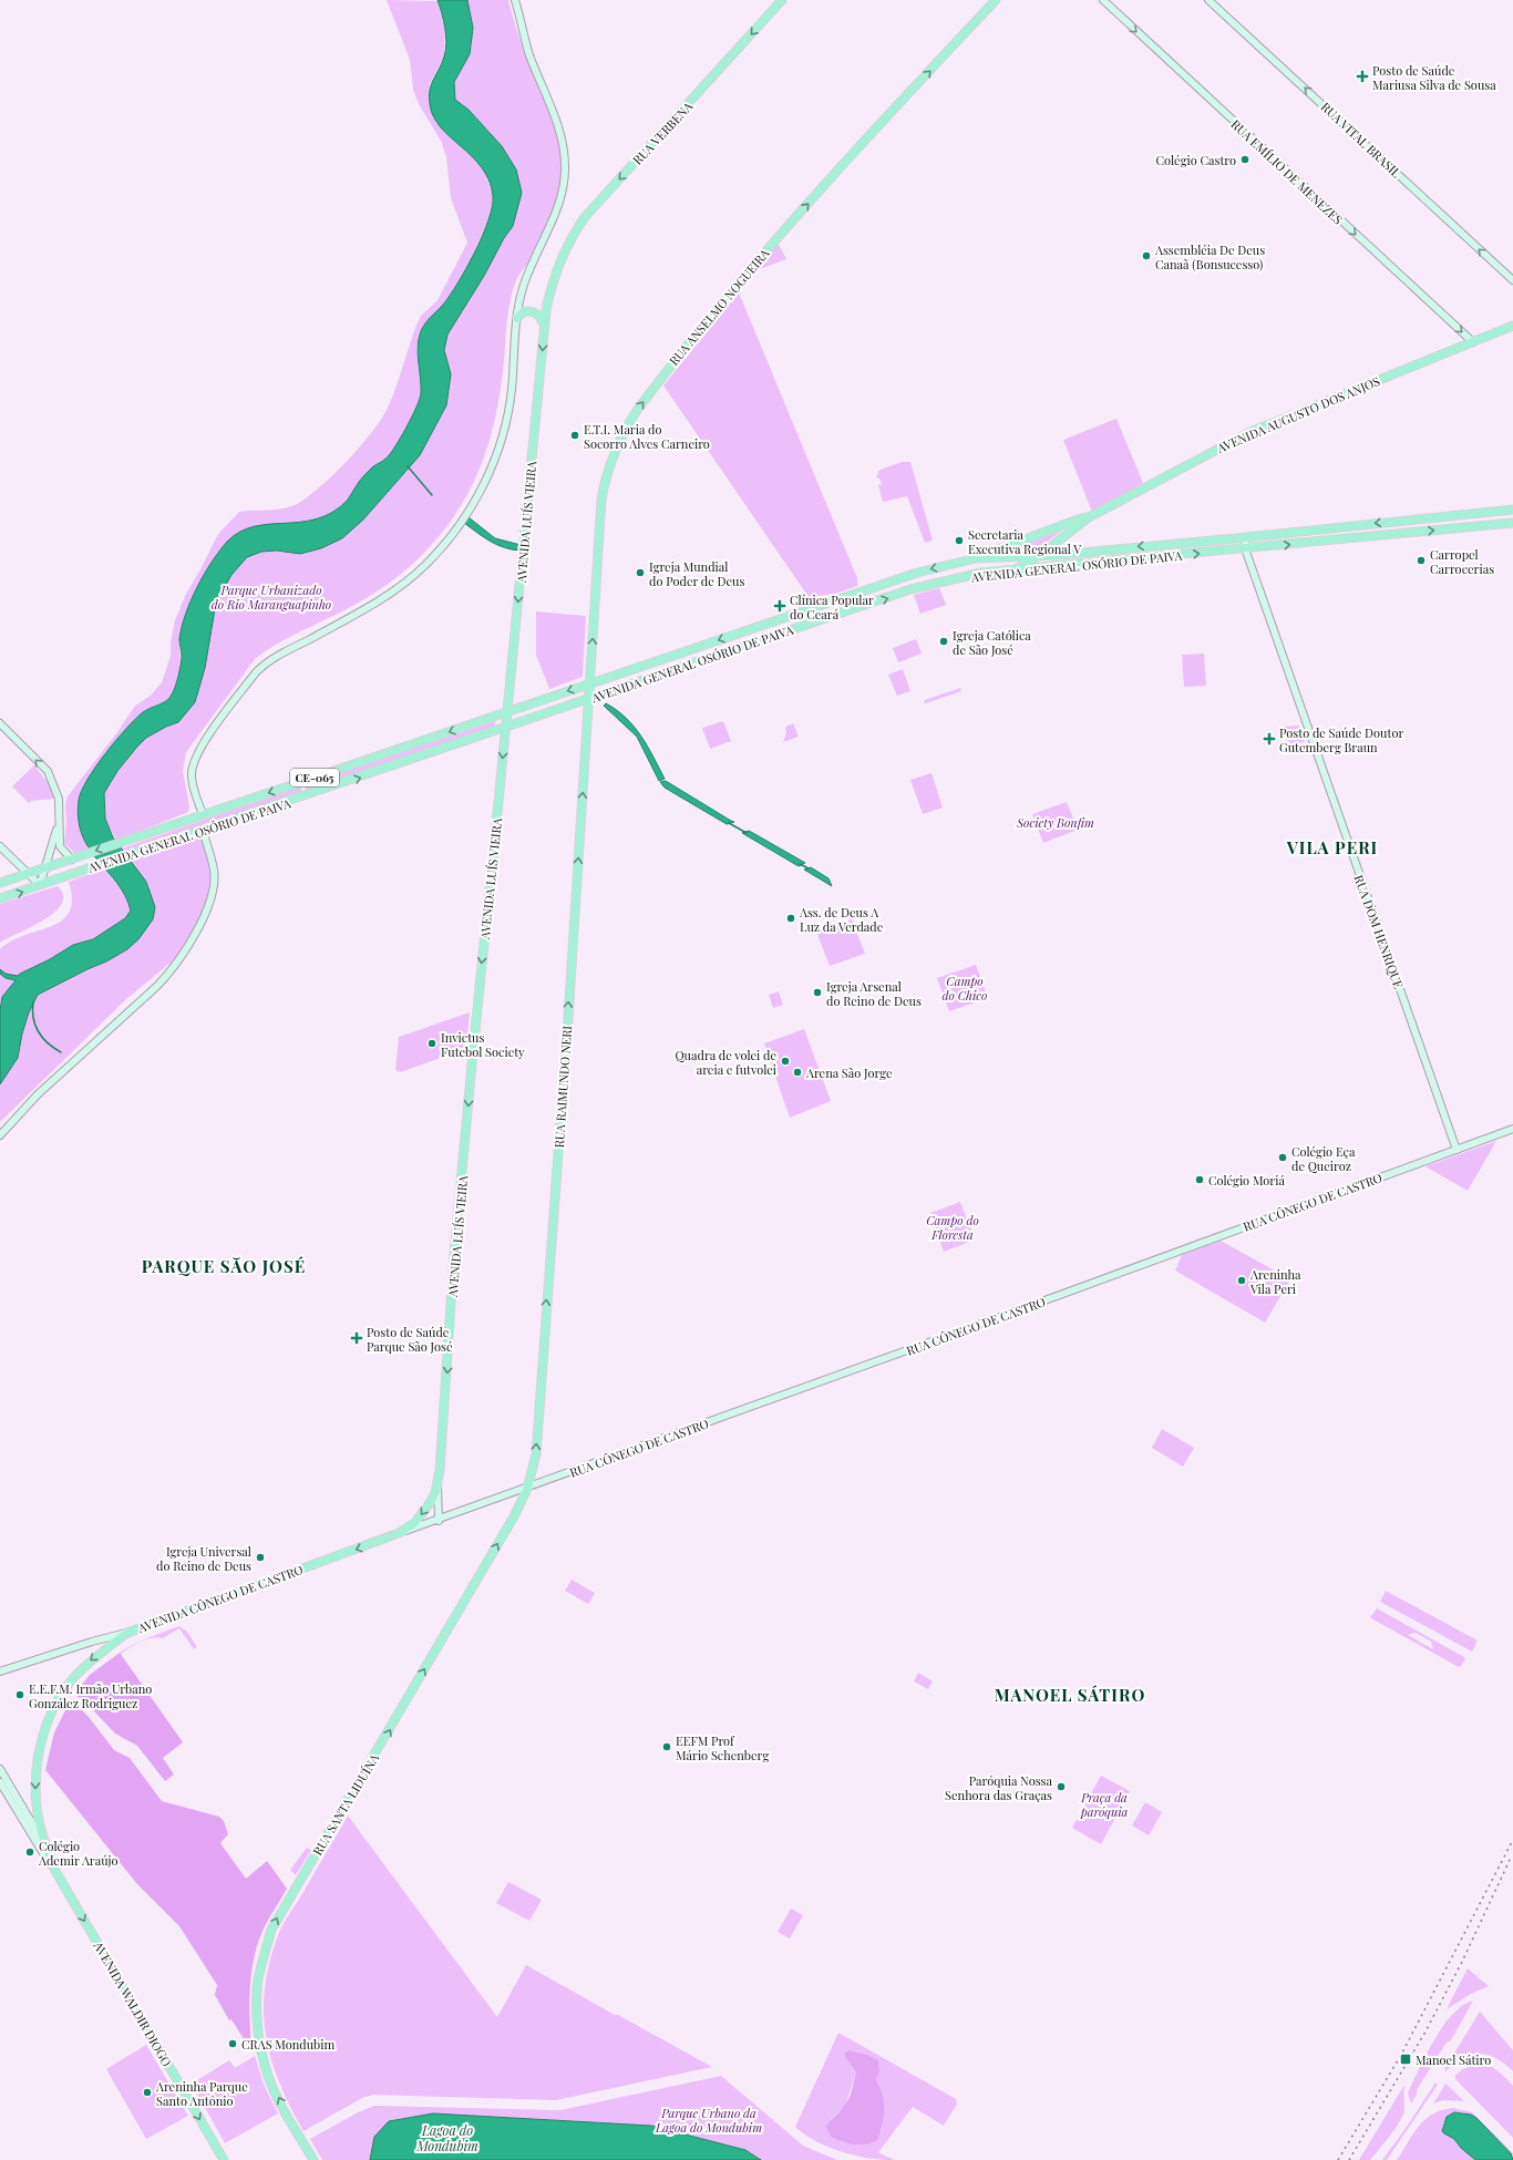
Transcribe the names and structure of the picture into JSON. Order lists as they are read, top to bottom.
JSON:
{
  "streets": {
    "main road": [
      "RUA VERBENA",
      "RUA VITAL BRASIL",
      "RUA EMÍLIO DE MENEZES",
      "RUA ANSELMO NOGUEIRA",
      "AVENIDA AUGUSTO DOS ANJOS",
      "AVENIDA LUÍS VIEIRA",
      "AVENIDA GENERAL OSÓRIO DE PAIVA",
      "CE-065",
      "RUA DOM HENRIQUE",
      "RUA RAIMUNDO NERI",
      "RUA CÔNEGO DE CASTRO",
      "AVENIDA CÔNEGO DE CASTRO",
      "RUA SANTA LIDUÍNA",
      "AVENIDA WALDIR DIOGO"
    ]
  },
  "crossings": [
    ["RUA VERBENA", "AVENIDA LUÍS VIEIRA"],
    ["RUA EMÍLIO DE MENEZES", "AVENIDA AUGUSTO DOS ANJOS"],
    ["RUA ANSELMO NOGUEIRA", "AVENIDA GENERAL OSÓRIO DE PAIVA"],
    ["RUA ANSELMO NOGUEIRA", "RUA RAIMUNDO NERI"],
    ["AVENIDA AUGUSTO DOS ANJOS", "AVENIDA GENERAL OSÓRIO DE PAIVA"],
    ["AVENIDA LUÍS VIEIRA", "AVENIDA GENERAL OSÓRIO DE PAIVA"],
    ["AVENIDA LUÍS VIEIRA", "RUA CÔNEGO DE CASTRO"],
    ["AVENIDA LUÍS VIEIRA", "AVENIDA CÔNEGO DE CASTRO"],
    ["AVENIDA GENERAL OSÓRIO DE PAIVA", "RUA DOM HENRIQUE"],
    ["AVENIDA GENERAL OSÓRIO DE PAIVA", "RUA RAIMUNDO NERI"],
    ["RUA DOM HENRIQUE", "RUA CÔNEGO DE CASTRO"],
    ["RUA RAIMUNDO NERI", "RUA CÔNEGO DE CASTRO"],
    ["RUA RAIMUNDO NERI", "RUA SANTA LIDUÍNA"],
    ["RUA CÔNEGO DE CASTRO", "AVENIDA CÔNEGO DE CASTRO"],
    ["RUA CÔNEGO DE CASTRO", "RUA SANTA LIDUÍNA"],
    ["AVENIDA CÔNEGO DE CASTRO", "AVENIDA WALDIR DIOGO"]
  ],
  "one_way": [
    "RUA VERBENA",
    "RUA VITAL BRASIL",
    "RUA EMÍLIO DE MENEZES",
    "RUA ANSELMO NOGUEIRA",
    "AVENIDA LUÍS VIEIRA",
    "RUA RAIMUNDO NERI",
    "AVENIDA CÔNEGO DE CASTRO",
    "RUA SANTA LIDUÍNA",
    "AVENIDA WALDIR DIOGO"
  ],
  "districts": ["VILA PERI", "PARQUE SĂO JOSÉ", "MANOEL SÁTIRO"],
  "water": ["Lagoa do Mondubim"],
  "parks": [
    "Parque Urbanizado do Rio Maranguapinho",
    "Society Bonfim",
    "Campo do Chico",
    "Campo do Floresta",
    "Praça da paróquia",
    "Parque Urbano da Lagoa do Mondubim"
  ],
  "places": {
    "health": [
      "Posto de Saúde Mariusa Silva de Sousa",
      "Clínica Popular do Ceará",
      "Posto de Saúde Doutor Gutemberg Braun",
      "Posto de Saúde Parque São José"
    ],
    "other": [
      "Colégio Castro",
      "Assembléia De Deus Canaã (Bonsucesso)",
      "E.T.I. Maria do Socorro Alves Carneiro",
      "Secretaria Executiva Regional V",
      "Carropel Carrocerias",
      "Igreja Mundial do Poder de Deus",
      "Igreja Católica de São José",
      "Ass. de Deus A Luz da Verdade",
      "Igreja Arsenal do Reino de Deus",
      "Invictus Futebol Society",
      "Quadra de volei de areia e futvolei",
      "Arena São Jorge",
      "Colégio Eça de Queiroz",
      "Colégio Moriá",
      "Areninha Vila Peri",
      "Igreja Universal do Reino de Deus",
      "E.E.F.M. Irmão Urbano González Rodriguez",
      "EEFM Prof Mário Schenberg",
      "Paróquia Nossa Senhora das Graças",
      "Colégio Ademir Araújo",
      "CRAS Mondubim",
      "Areninha Parque Santo Antônio"
    ],
    "transit": ["Manoel Sátiro"]
  }
}
